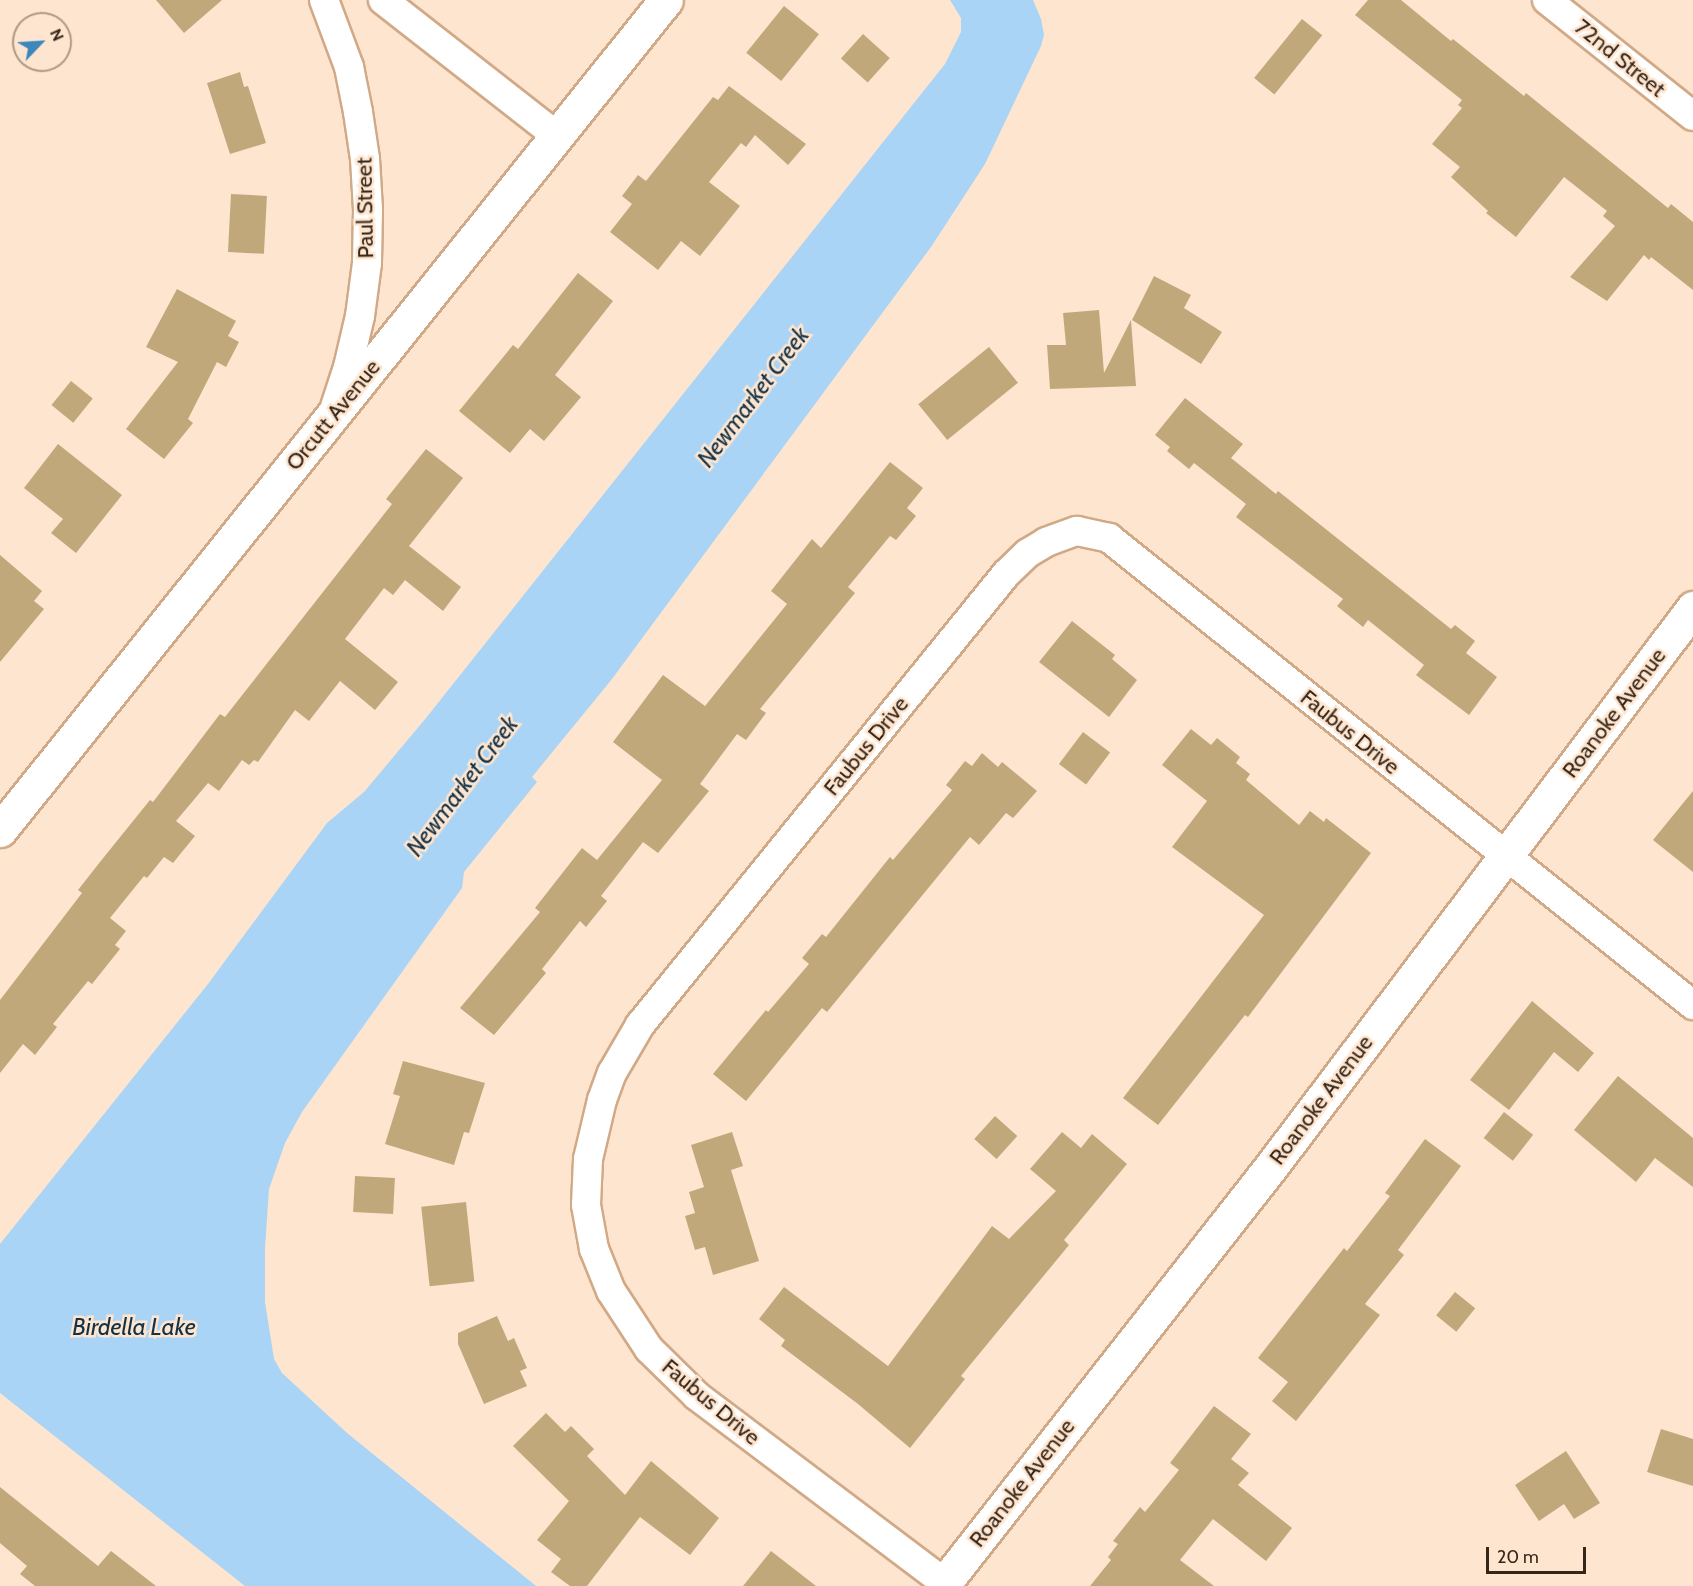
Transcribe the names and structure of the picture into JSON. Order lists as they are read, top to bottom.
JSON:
{
  "streets": {
    "street": [
      "72nd Street",
      "Paul Street",
      "Orcutt Avenue",
      "Roanoke Avenue",
      "Faubus Drive"
    ]
  },
  "crossings": [
    ["Paul Street", "Orcutt Avenue"],
    ["Roanoke Avenue", "Faubus Drive"]
  ],
  "water": ["Newmarket Creek", "Birdella Lake"],
  "scale_bar": "20 m",
  "north": "top right"
}
